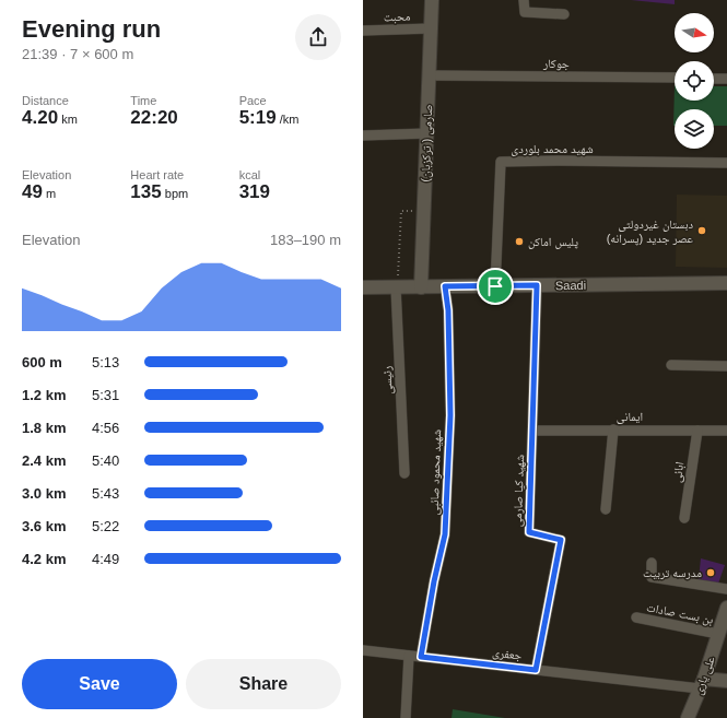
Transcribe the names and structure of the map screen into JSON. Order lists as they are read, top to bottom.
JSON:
{
  "streets": {
    "street": [
      "محبت",
      "جوکار",
      "صارمی ( ترکزبان)",
      "شهید محمد بلوردی",
      "Saadi",
      "رئیسی",
      "ایمانی",
      "شهید محمود صائبی",
      "ابائی",
      "شهید کیا صارمی",
      "بن بست صادات",
      "جعفری",
      "علی یاری"
    ]
  },
  "crossings": [
    ["محبت", "صارمی ( ترکزبان)"],
    ["جوکار", "صارمی ( ترکزبان)"],
    ["صارمی ( ترکزبان)", "Saadi"],
    ["شهید محمد بلوردی", "Saadi"],
    ["Saadi", "رئیسی"],
    ["Saadi", "شهید محمود صائبی"],
    ["Saadi", "شهید کیا صارمی"],
    ["ایمانی", "ابائی"],
    ["ایمانی", "شهید کیا صارمی"],
    ["شهید محمود صائبی", "جعفری"],
    ["شهید کیا صارمی", "جعفری"],
    ["بن بست صادات", "علی یاری"],
    ["جعفری", "علی یاری"]
  ],
  "places": ["دبستان غیردولتی عصر جدید (پسرانه)", "پلیس اماکن", "مدرسه تربیت"],
  "north": "right",
  "page": {
    "heading": ["Evening run", "21:39 · 7 × 600 m"],
    "stats": [
      ["Distance", "4.20 km"],
      ["Time", "22:20"],
      ["Pace", "5:19 /km"],
      ["Elevation", "49 m"],
      ["Heart rate", "135 bpm"],
      ["kcal", "319"]
    ],
    "chart": ["Elevation", "183–190 m"],
    "list": [
      {
        "name": "600 m",
        "note": "5:13"
      },
      {
        "name": "1.2 km",
        "note": "5:31"
      },
      {
        "name": "1.8 km",
        "note": "4:56"
      },
      {
        "name": "2.4 km",
        "note": "5:40"
      },
      {
        "name": "3.0 km",
        "note": "5:43"
      },
      {
        "name": "3.6 km",
        "note": "5:22"
      },
      {
        "name": "4.2 km",
        "note": "4:49"
      }
    ],
    "buttons": ["Save", "Share"]
  }
}
